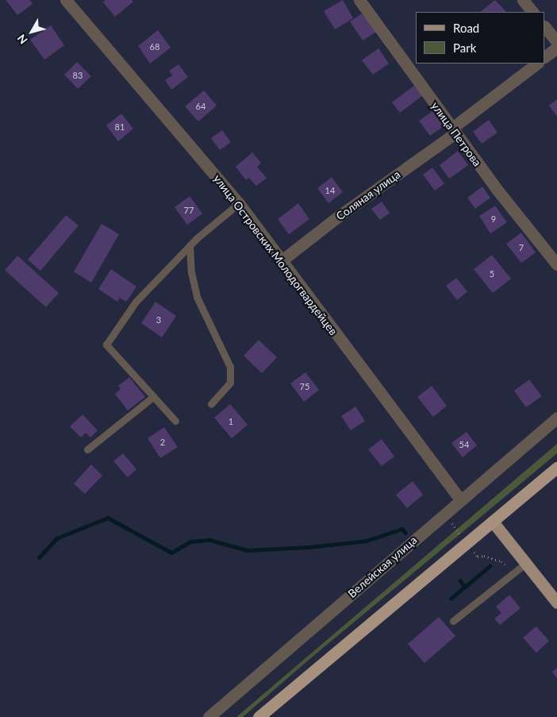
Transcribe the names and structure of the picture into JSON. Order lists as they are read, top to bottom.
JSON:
{
  "streets": {
    "street": [
      "улица Петрова",
      "Соляная улица",
      "улица Островских Молодогвардейцев",
      "Велейская улица"
    ]
  },
  "crossings": [
    ["улица Петрова", "Соляная улица"],
    ["Соляная улица", "улица Островских Молодогвардейцев"],
    ["улица Островских Молодогвардейцев", "Велейская улица"]
  ],
  "house_numbers": [
    "68",
    "83",
    "64",
    "81",
    "14",
    "77",
    "9",
    "7",
    "5",
    "3",
    "75",
    "1",
    "2",
    "54"
  ],
  "legend": ["Road", "Park"],
  "north": "bottom left"
}
